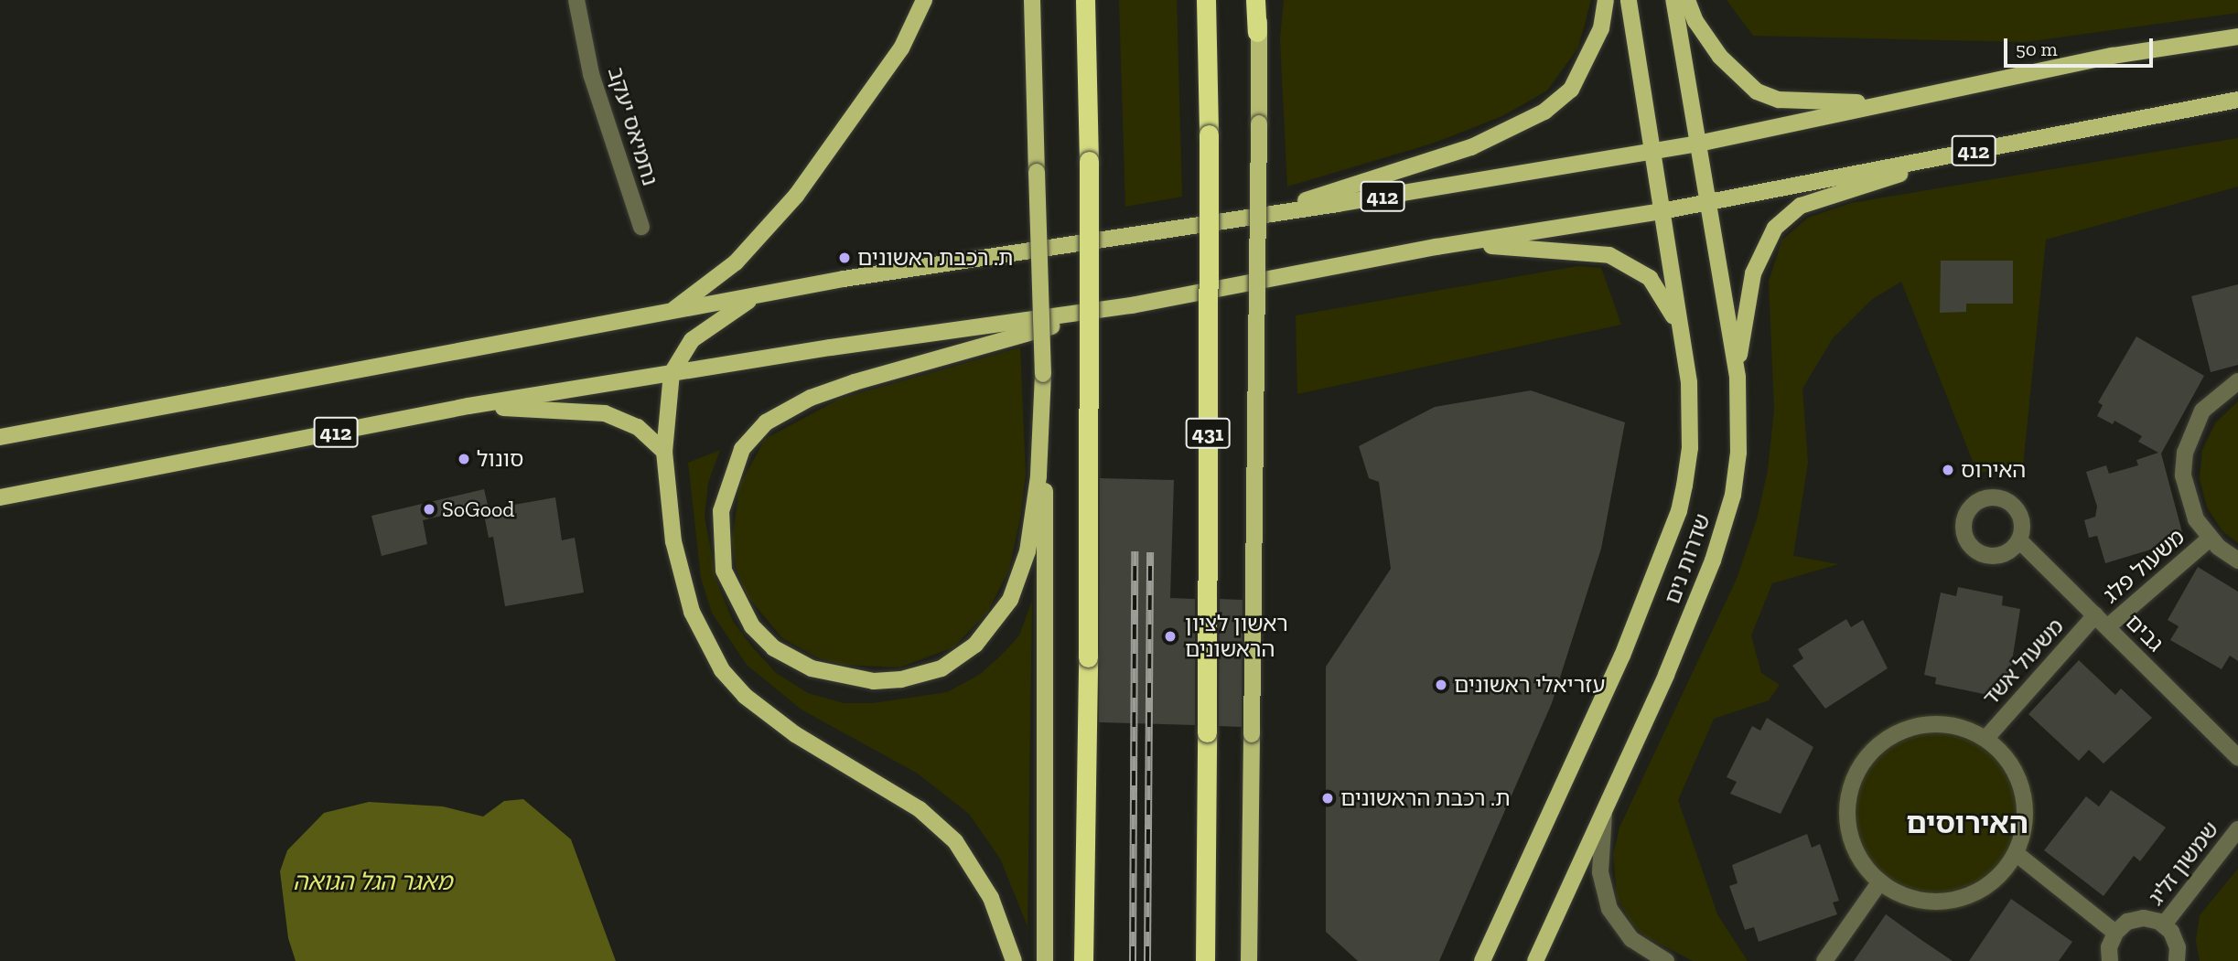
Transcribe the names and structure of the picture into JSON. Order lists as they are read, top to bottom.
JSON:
{
  "streets": {
    "highway": ["431"],
    "main road": ["412", "שדרות נים"],
    "street": [
      "נחמיאס יעקב",
      "משעול פלג",
      "גבים",
      "משעול אשד",
      "שמשון זליג"
    ]
  },
  "crossings": [
    ["412", "שדרות נים"],
    ["משעול פלג", "גבים"],
    ["גבים", "משעול אשד"]
  ],
  "districts": ["האירוסים"],
  "water": ["מאגר הגל הגואה"],
  "places": [
    "ת. רכבת ראשונים",
    "סונול",
    "האירוס",
    "SoGood",
    "ראשון לציון הראשונים",
    "עזריאלי ראשונים",
    "ת. רכבת הראשונים"
  ],
  "scale_bar": "50 m"
}
